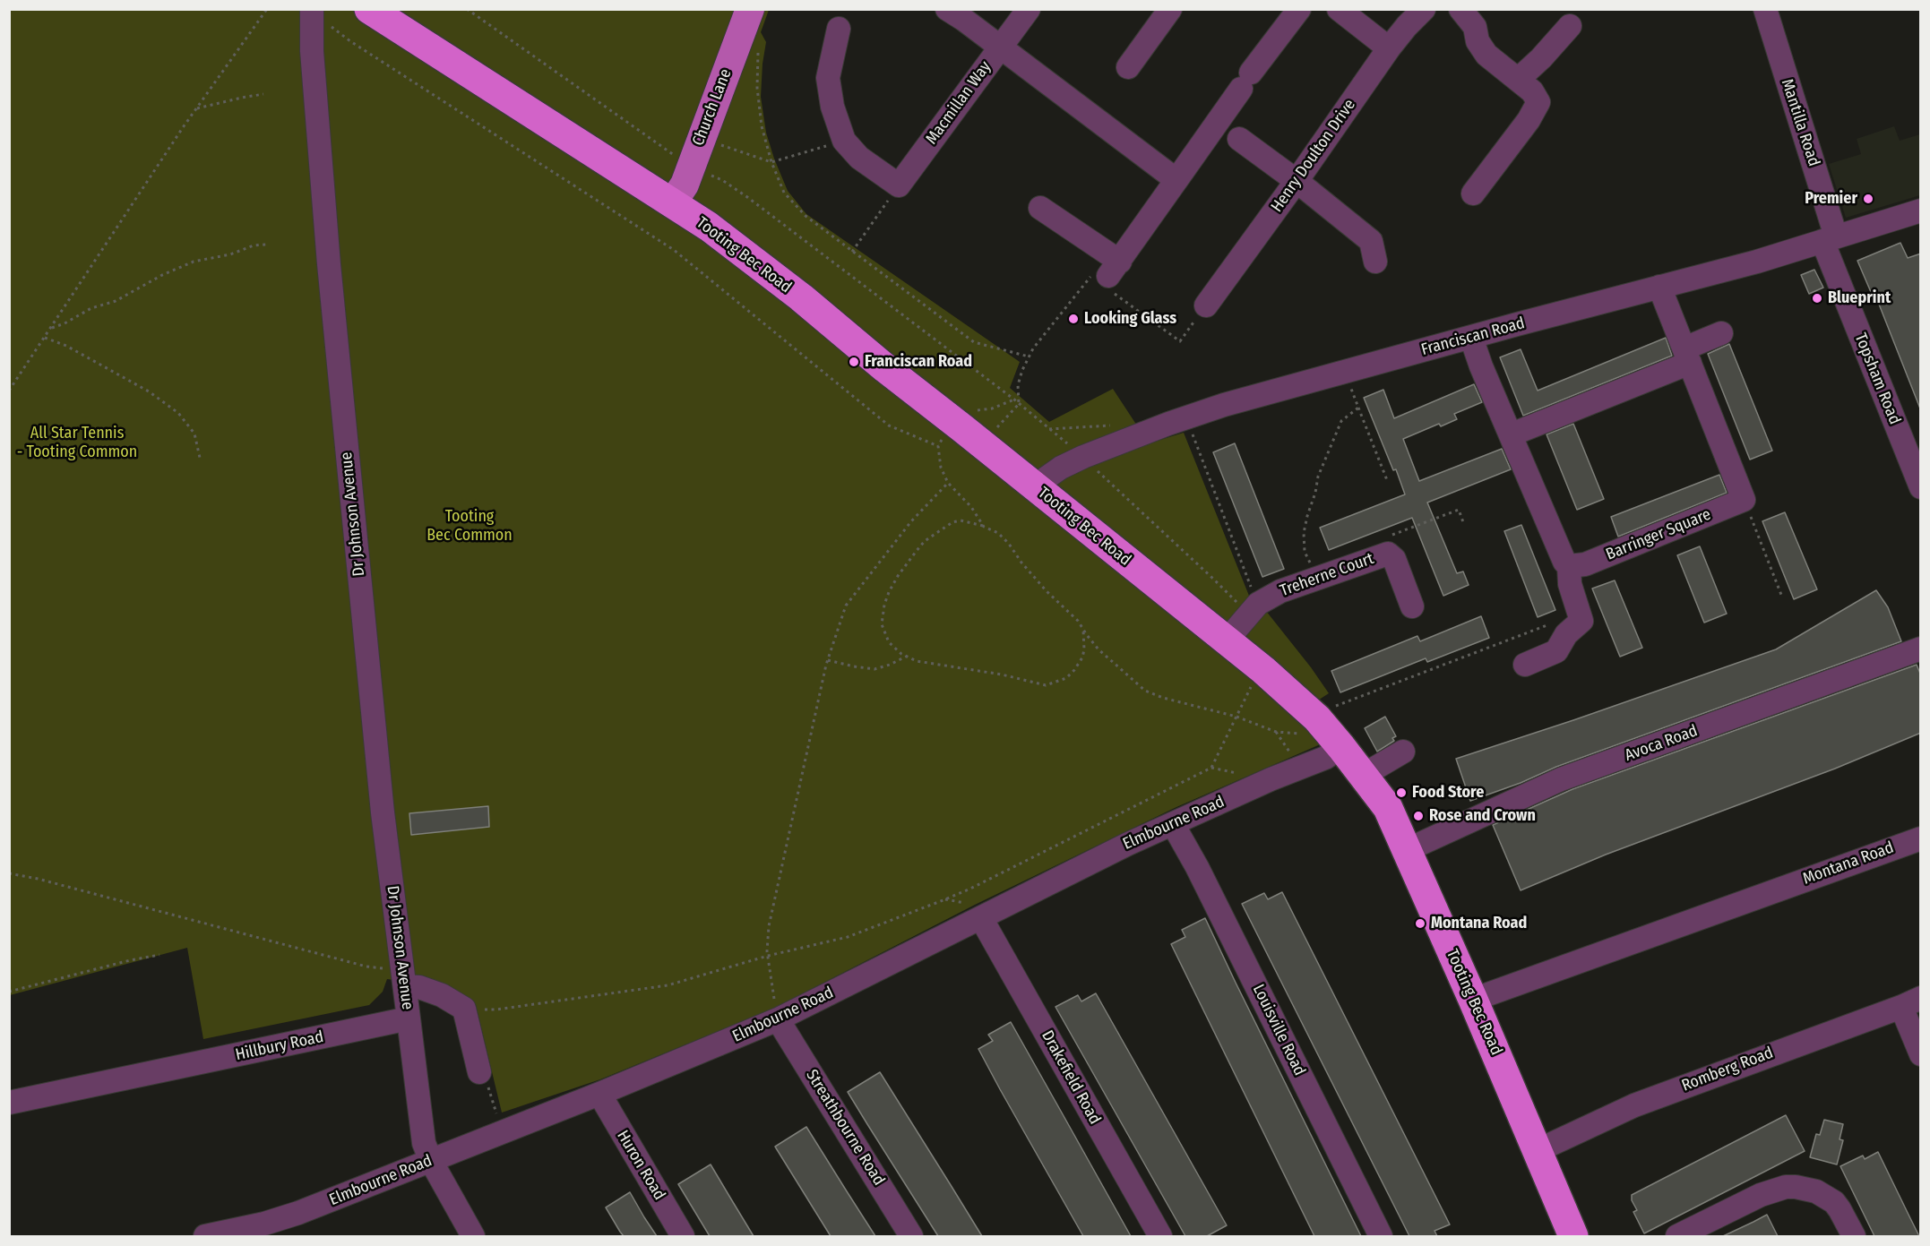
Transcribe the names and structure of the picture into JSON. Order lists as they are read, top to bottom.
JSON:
{
  "streets": {
    "highway": ["Tooting Bec Road"],
    "main road": ["Church Lane"],
    "street": [
      "Macmillan Way",
      "Mantilla Road",
      "Henry Doulton Drive",
      "Franciscan Road",
      "Topsham Road",
      "Dr Johnson Avenue",
      "Barringer Square",
      "Treherne Court",
      "Avoca Road",
      "Elmbourne Road",
      "Montana Road",
      "Louisville Road",
      "Hillbury Road",
      "Romberg Road",
      "Drakefield Road",
      "Streathbourne Road",
      "Huron Road"
    ]
  },
  "crossings": [
    ["Church Lane", "Tooting Bec Road"],
    ["Mantilla Road", "Franciscan Road"],
    ["Mantilla Road", "Topsham Road"],
    ["Tooting Bec Road", "Franciscan Road"],
    ["Tooting Bec Road", "Treherne Court"],
    ["Tooting Bec Road", "Avoca Road"],
    ["Tooting Bec Road", "Elmbourne Road"],
    ["Tooting Bec Road", "Montana Road"],
    ["Tooting Bec Road", "Romberg Road"],
    ["Franciscan Road", "Topsham Road"],
    ["Dr Johnson Avenue", "Hillbury Road"],
    ["Elmbourne Road", "Louisville Road"],
    ["Elmbourne Road", "Drakefield Road"],
    ["Elmbourne Road", "Streathbourne Road"],
    ["Elmbourne Road", "Huron Road"]
  ],
  "parks": ["All Star Tennis - Tooting Common", "Tooting Bec Common"],
  "places": [
    "Premier",
    "Blueprint",
    "Looking Glass",
    "Franciscan Road",
    "Food Store",
    "Rose and Crown",
    "Montana Road"
  ]
}
